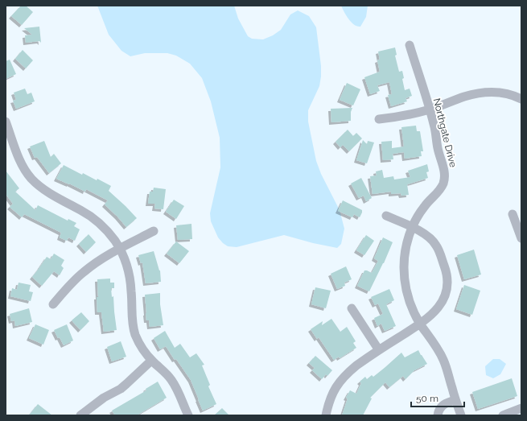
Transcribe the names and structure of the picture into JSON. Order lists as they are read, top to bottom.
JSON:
{
  "streets": {
    "street": ["Northgate Drive"]
  },
  "scale_bar": "50 m"
}
